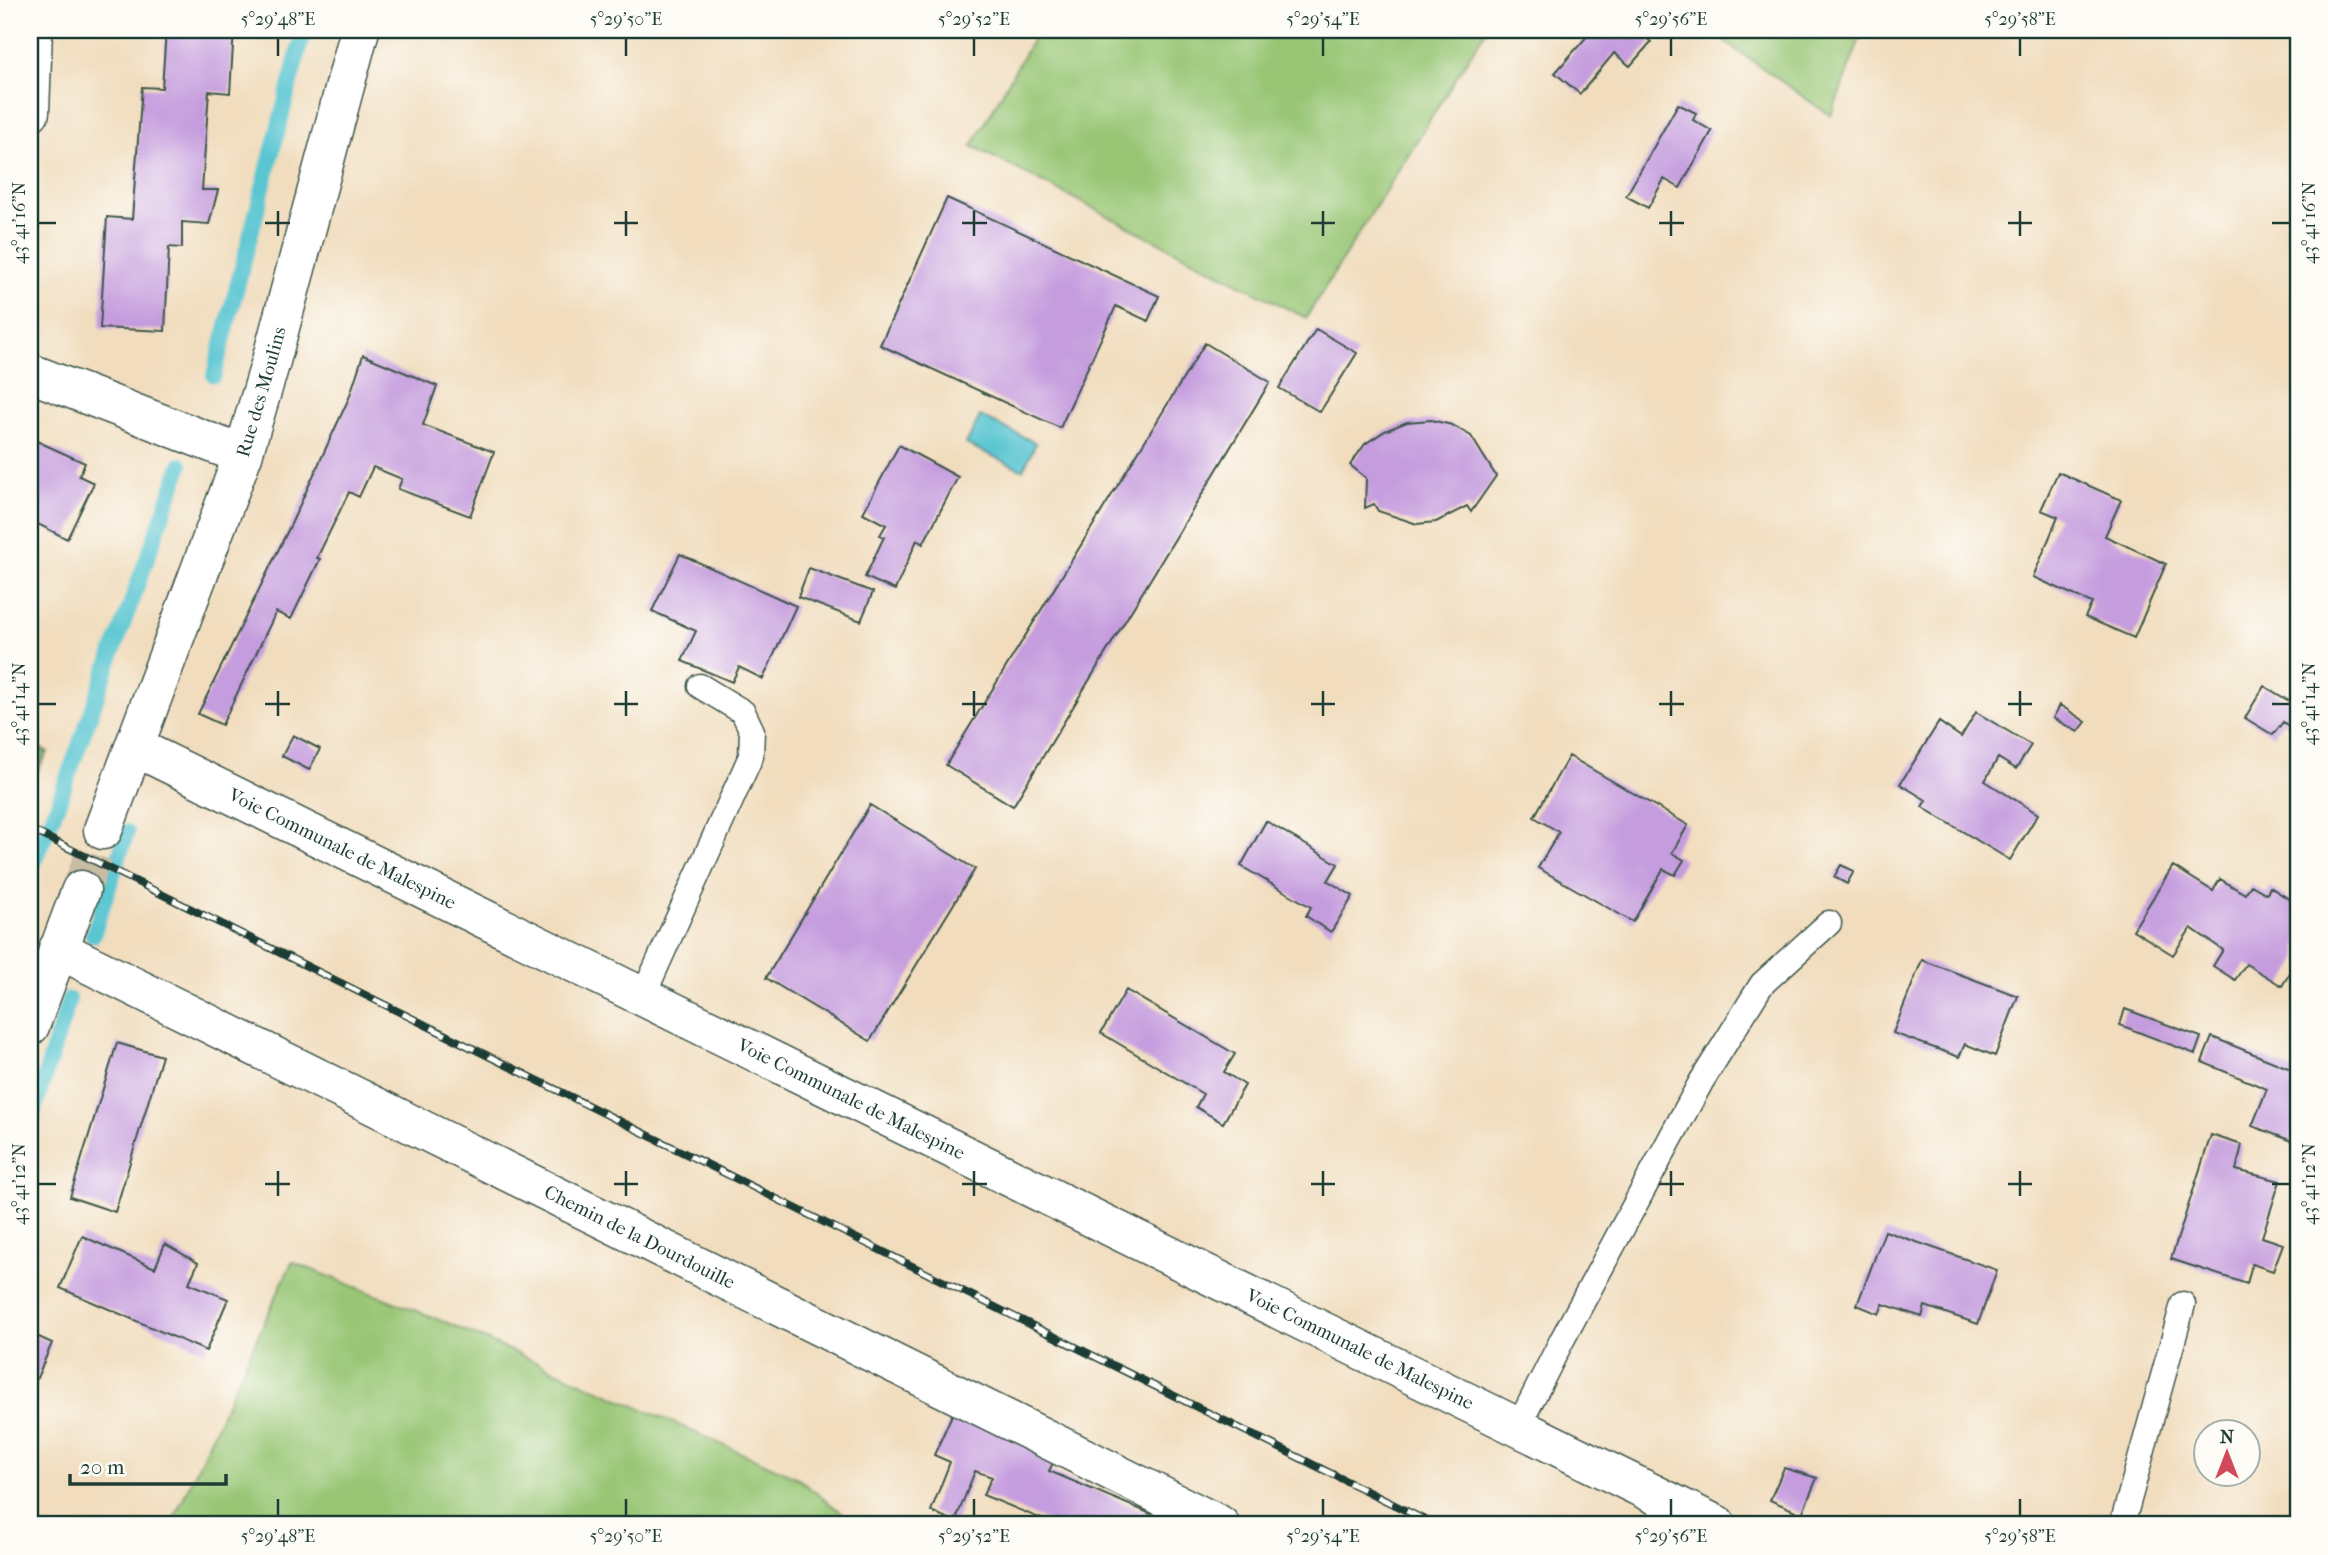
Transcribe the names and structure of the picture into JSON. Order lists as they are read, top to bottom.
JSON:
{
  "streets": {
    "street": ["Rue des Moulins", "Voie Communale de Malespine", "Chemin de la Dourdouille"]
  },
  "crossings": [
    ["Rue des Moulins", "Voie Communale de Malespine"]
  ],
  "scale_bar": "20 m",
  "north": "top",
  "coordinates": [
    "5°29'48\"E",
    "5°29'50\"E",
    "5°29'52\"E",
    "5°29'54\"E",
    "5°29'56\"E",
    "5°29'58\"E",
    "43°41'16\"N",
    "43°41'14\"N",
    "43°41'12\"N"
  ]
}
